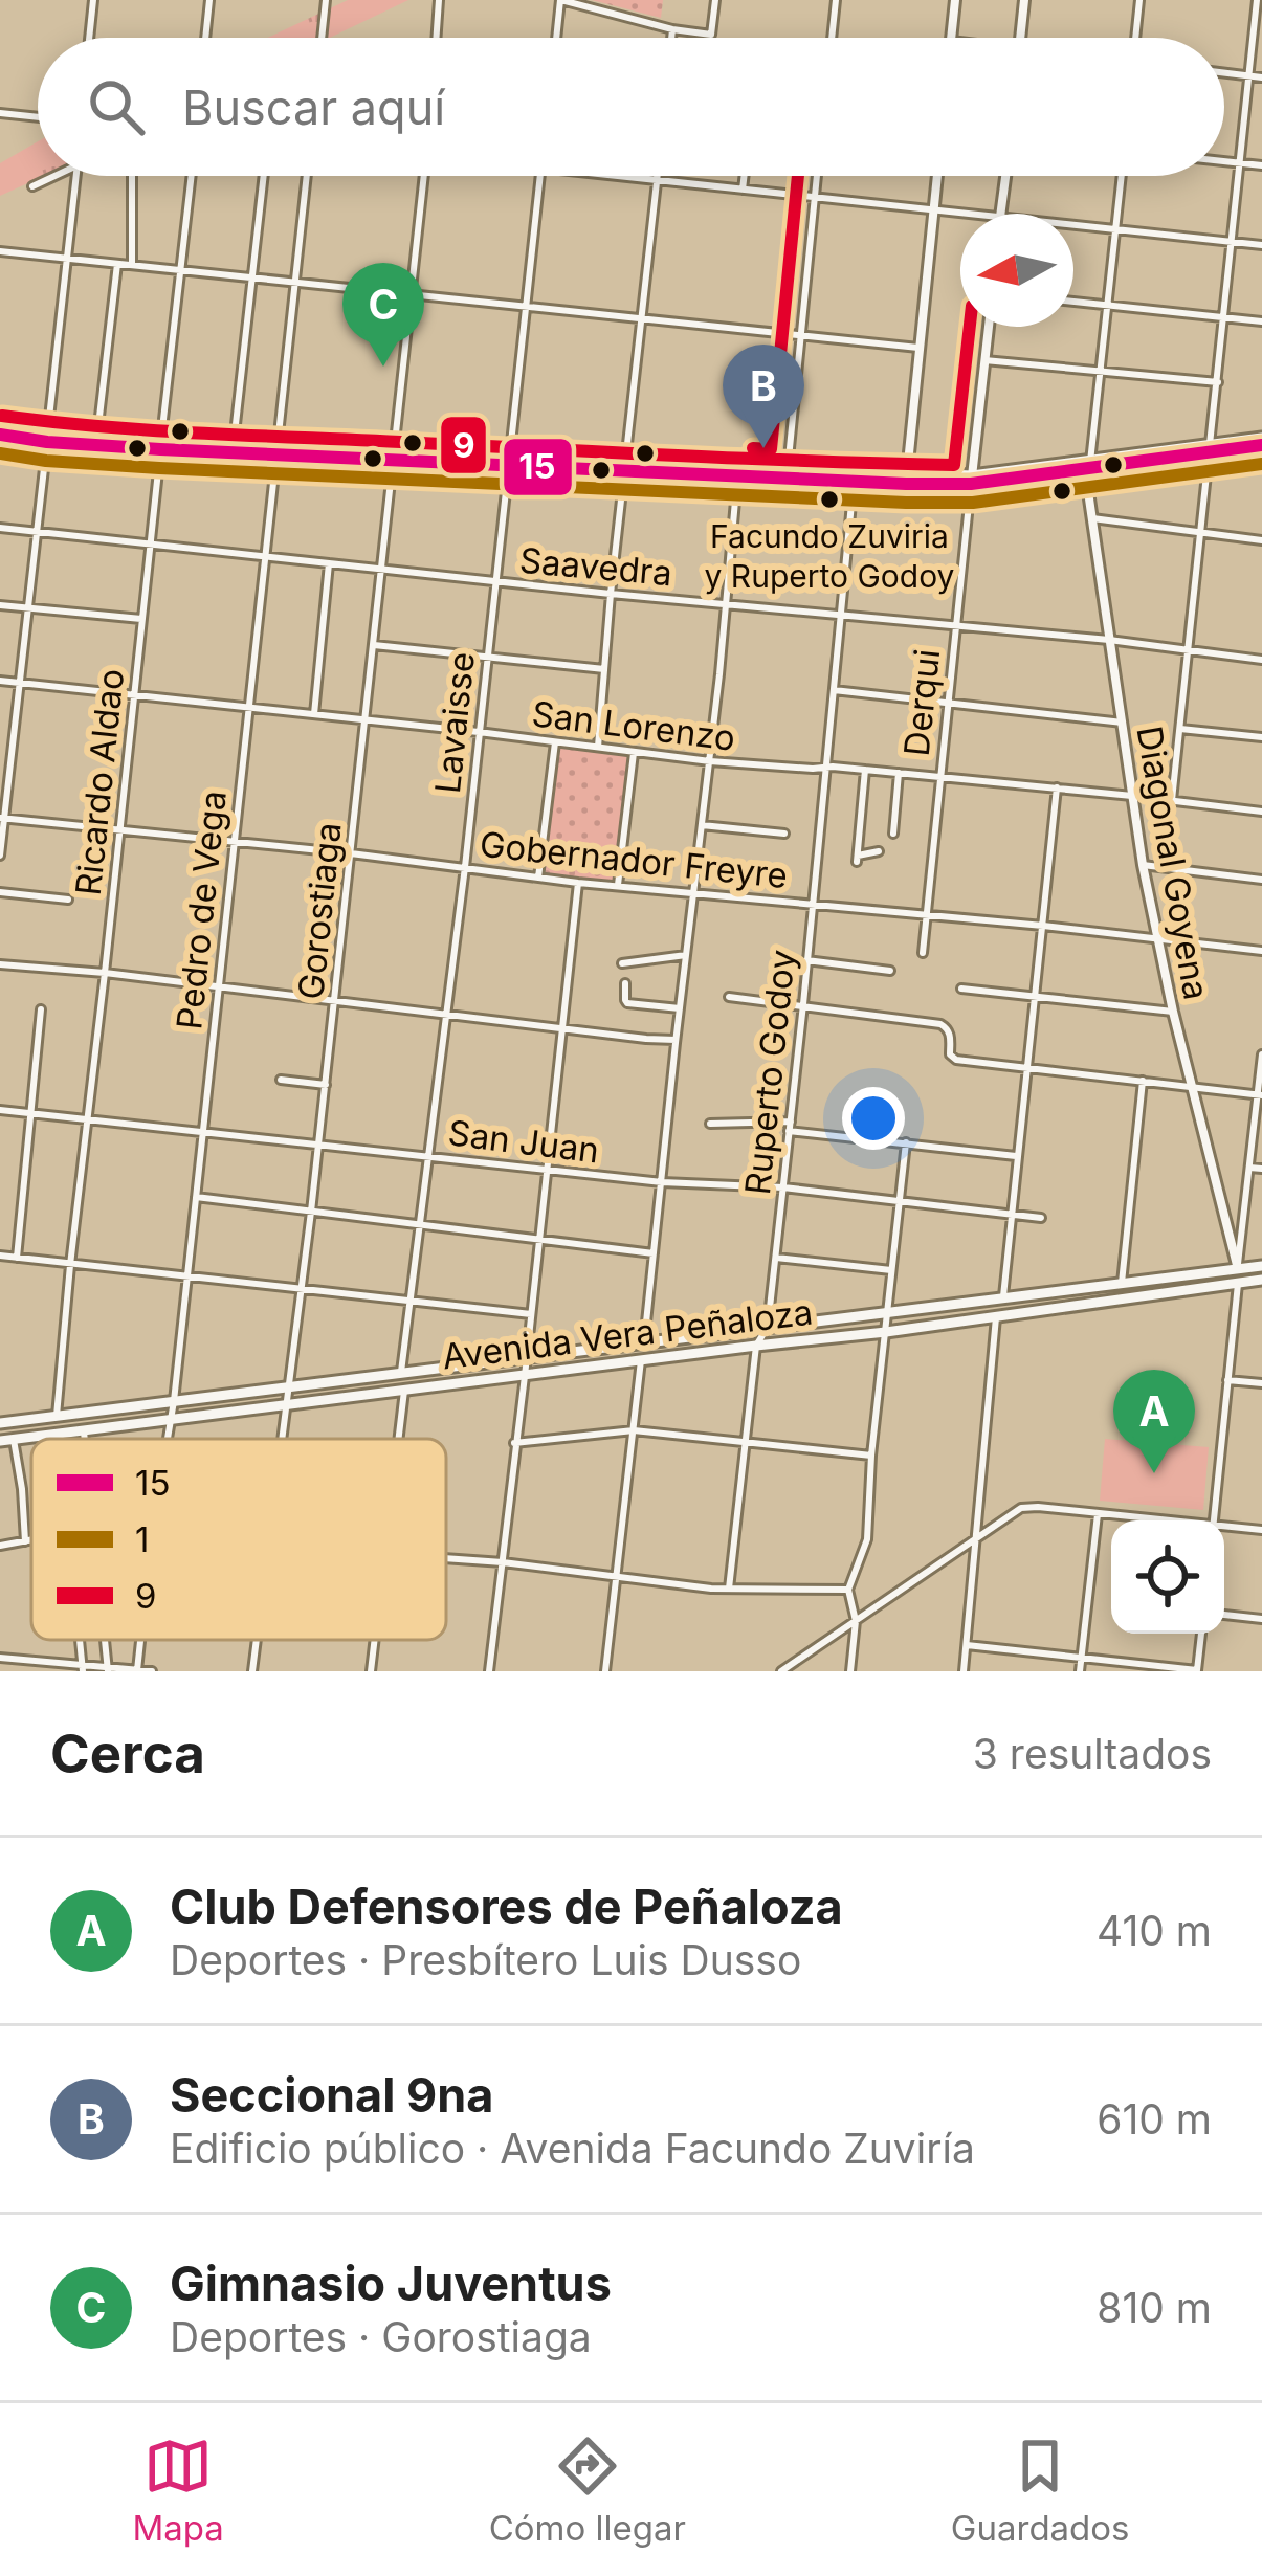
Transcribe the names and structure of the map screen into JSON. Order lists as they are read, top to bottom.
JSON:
{
  "streets": {
    "main road": ["Avenida Vera Peñaloza"],
    "street": [
      "Saavedra",
      "Derqui",
      "Lavaisse",
      "San Lorenzo",
      "Ricardo Aldao",
      "Gobernador Freyre",
      "Diagonal Goyena",
      "Pedro de Vega",
      "Gorostiaga",
      "Ruperto Godoy",
      "San Juan"
    ]
  },
  "crossings": [
    ["Saavedra", "Derqui"],
    ["Saavedra", "Lavaisse"],
    ["Saavedra", "Ricardo Aldao"],
    ["Saavedra", "Diagonal Goyena"],
    ["Saavedra", "Pedro de Vega"],
    ["Saavedra", "Gorostiaga"],
    ["Saavedra", "Ruperto Godoy"],
    ["Derqui", "San Lorenzo"],
    ["Derqui", "Gobernador Freyre"],
    ["Lavaisse", "San Lorenzo"],
    ["Lavaisse", "Gobernador Freyre"],
    ["Lavaisse", "San Juan"],
    ["Lavaisse", "Avenida Vera Peñaloza"],
    ["San Lorenzo", "Ricardo Aldao"],
    ["San Lorenzo", "Diagonal Goyena"],
    ["San Lorenzo", "Pedro de Vega"],
    ["San Lorenzo", "Gorostiaga"],
    ["San Lorenzo", "Ruperto Godoy"],
    ["Ricardo Aldao", "Gobernador Freyre"],
    ["Ricardo Aldao", "San Juan"],
    ["Ricardo Aldao", "Avenida Vera Peñaloza"],
    ["Gobernador Freyre", "Diagonal Goyena"],
    ["Gobernador Freyre", "Pedro de Vega"],
    ["Gobernador Freyre", "Gorostiaga"],
    ["Gobernador Freyre", "Ruperto Godoy"],
    ["Diagonal Goyena", "Avenida Vera Peñaloza"],
    ["Pedro de Vega", "San Juan"],
    ["Pedro de Vega", "Avenida Vera Peñaloza"],
    ["Gorostiaga", "San Juan"],
    ["Gorostiaga", "Avenida Vera Peñaloza"],
    ["Ruperto Godoy", "San Juan"],
    ["Ruperto Godoy", "Avenida Vera Peñaloza"]
  ],
  "places": ["Facundo Zuviria y Ruperto Godoy"],
  "lines": ["transit line 9", "transit line 15", "transit line 1"],
  "legend": ["15", "1", "9"],
  "north": "left",
  "page": {
    "search": "Buscar aquí",
    "pins": ["C", "B", "A"],
    "heading": ["Cerca", "3 resultados"],
    "list": [
      {
        "mark": "A",
        "name": "Club Defensores de Peñaloza",
        "note": "Deportes · Presbítero Luis Dusso",
        "value": "410 m"
      },
      {
        "mark": "B",
        "name": "Seccional 9na",
        "note": "Edificio público · Avenida Facundo Zuviría",
        "value": "610 m"
      },
      {
        "mark": "C",
        "name": "Gimnasio Juventus",
        "note": "Deportes · Gorostiaga",
        "value": "810 m"
      }
    ],
    "nav": ["Mapa", "Cómo llegar", "Guardados"]
  }
}
